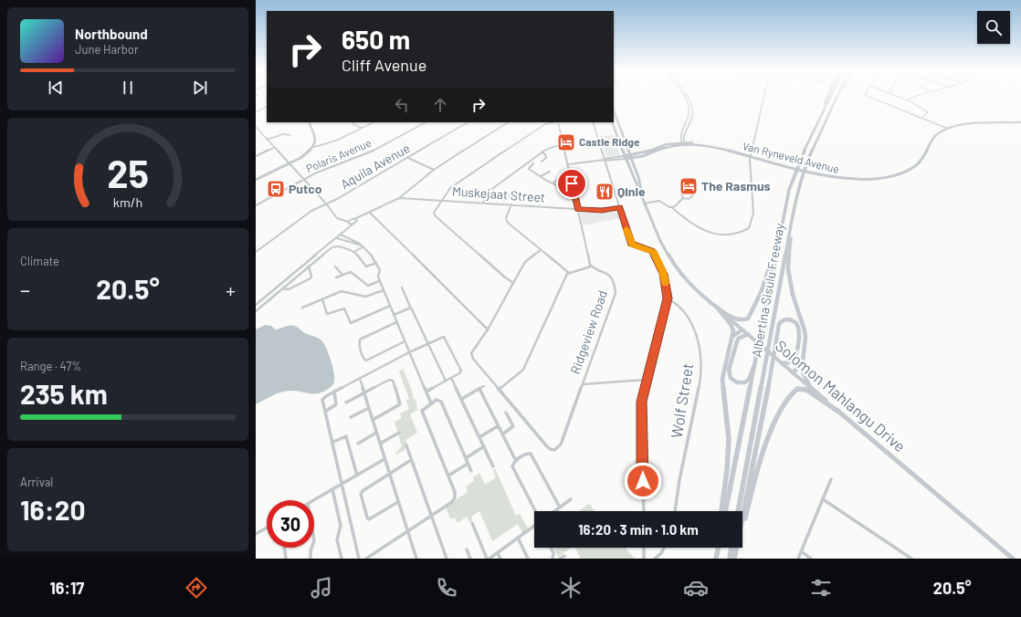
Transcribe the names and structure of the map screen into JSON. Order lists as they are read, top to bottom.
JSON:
{
  "streets": {
    "highway": ["Albertina Sisulu Freeway"],
    "main road": ["Van Ryneveld Avenue", "Solomon Mahlangu Drive"],
    "street": [
      "Polaris Avenue",
      "Aquila Avenue",
      "Muskejaat Street",
      "Ridgeview Road",
      "Wolf Street"
    ]
  },
  "crossings": [
    ["Van Ryneveld Avenue", "Solomon Mahlangu Drive"]
  ],
  "places": {
    "hotel": ["Castle Ridge", "The Rasmus"],
    "bus stop": ["Putco"],
    "restaurant": ["Qinle"]
  },
  "page": {
    "turn": ["650 m", "Cliff Avenue"],
    "song": ["Northbound", "June Harbor"],
    "tile": [
      "Climate",
      ["Range · 47%", "235 km"],
      ["Arrival", "16:20"]
    ],
    "heat": ["−", "20.5°", "+"],
    "limit": "30",
    "trip": "16:20 · 3 min · 1.0 km",
    "tabs": ["16:17", "20.5°"],
    "gauge": ["25", "km/h"]
  }
}
